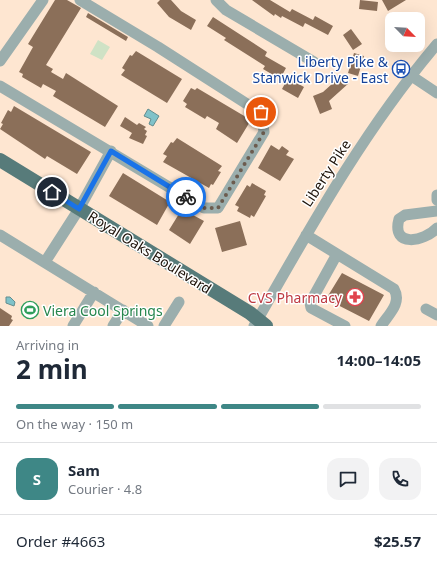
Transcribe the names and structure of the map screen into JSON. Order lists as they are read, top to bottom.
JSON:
{
  "streets": {
    "main road": ["Royal Oaks Boulevard"],
    "street": ["Liberty Pike"]
  },
  "crossings": [
    ["Liberty Pike", "Royal Oaks Boulevard"]
  ],
  "places": {
    "bus stop": ["Liberty Pike & Stanwick Drive - East"],
    "pharmacy": ["CVS Pharmacy"],
    "sports": ["Viera Cool Springs"]
  },
  "north": "bottom right",
  "page": {
    "heading": ["2 min", "Arriving in", "14:00–14:05"],
    "panel": [
      "Sam",
      "Courier · 4.8",
      "Order #4663",
      "$25.57"
    ],
    "bar": "On the way · 150 m",
    "round": "S"
  }
}
